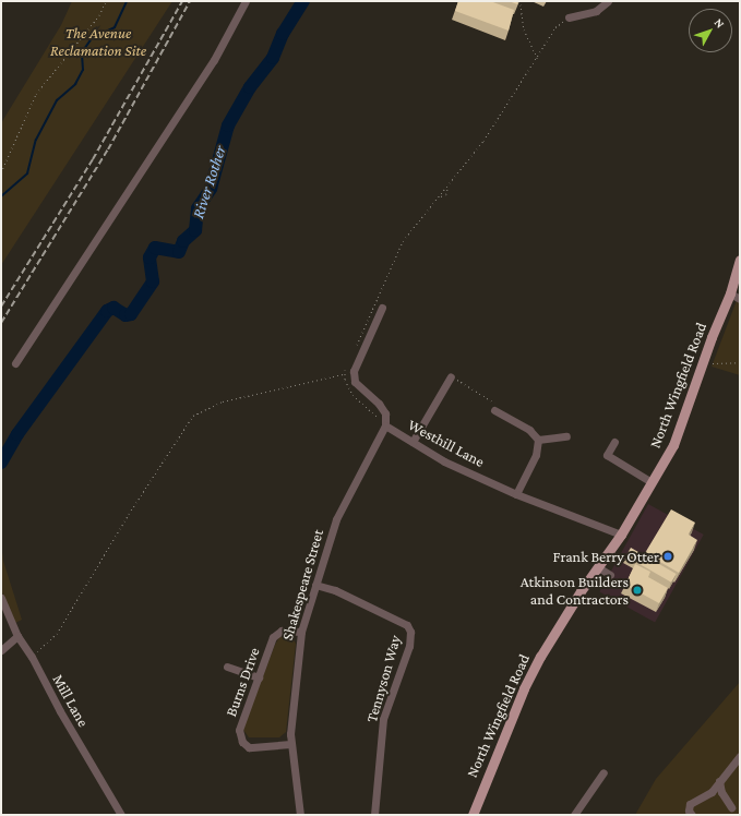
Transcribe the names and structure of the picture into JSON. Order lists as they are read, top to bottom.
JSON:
{
  "streets": {
    "main road": ["North Wingfield Road"],
    "street": [
      "Westhill Lane",
      "Shakespeare Street",
      "Tennyson Way",
      "Burns Drive",
      "Mill Lane"
    ]
  },
  "crossings": [
    ["North Wingfield Road", "Westhill Lane"],
    ["Westhill Lane", "Shakespeare Street"],
    ["Shakespeare Street", "Tennyson Way"],
    ["Shakespeare Street", "Burns Drive"]
  ],
  "water": ["River Rother"],
  "parks": ["The Avenue Reclamation Site"],
  "places": ["Frank Berry Otter", "Atkinson Builders and Contractors"],
  "north": "top right"
}
